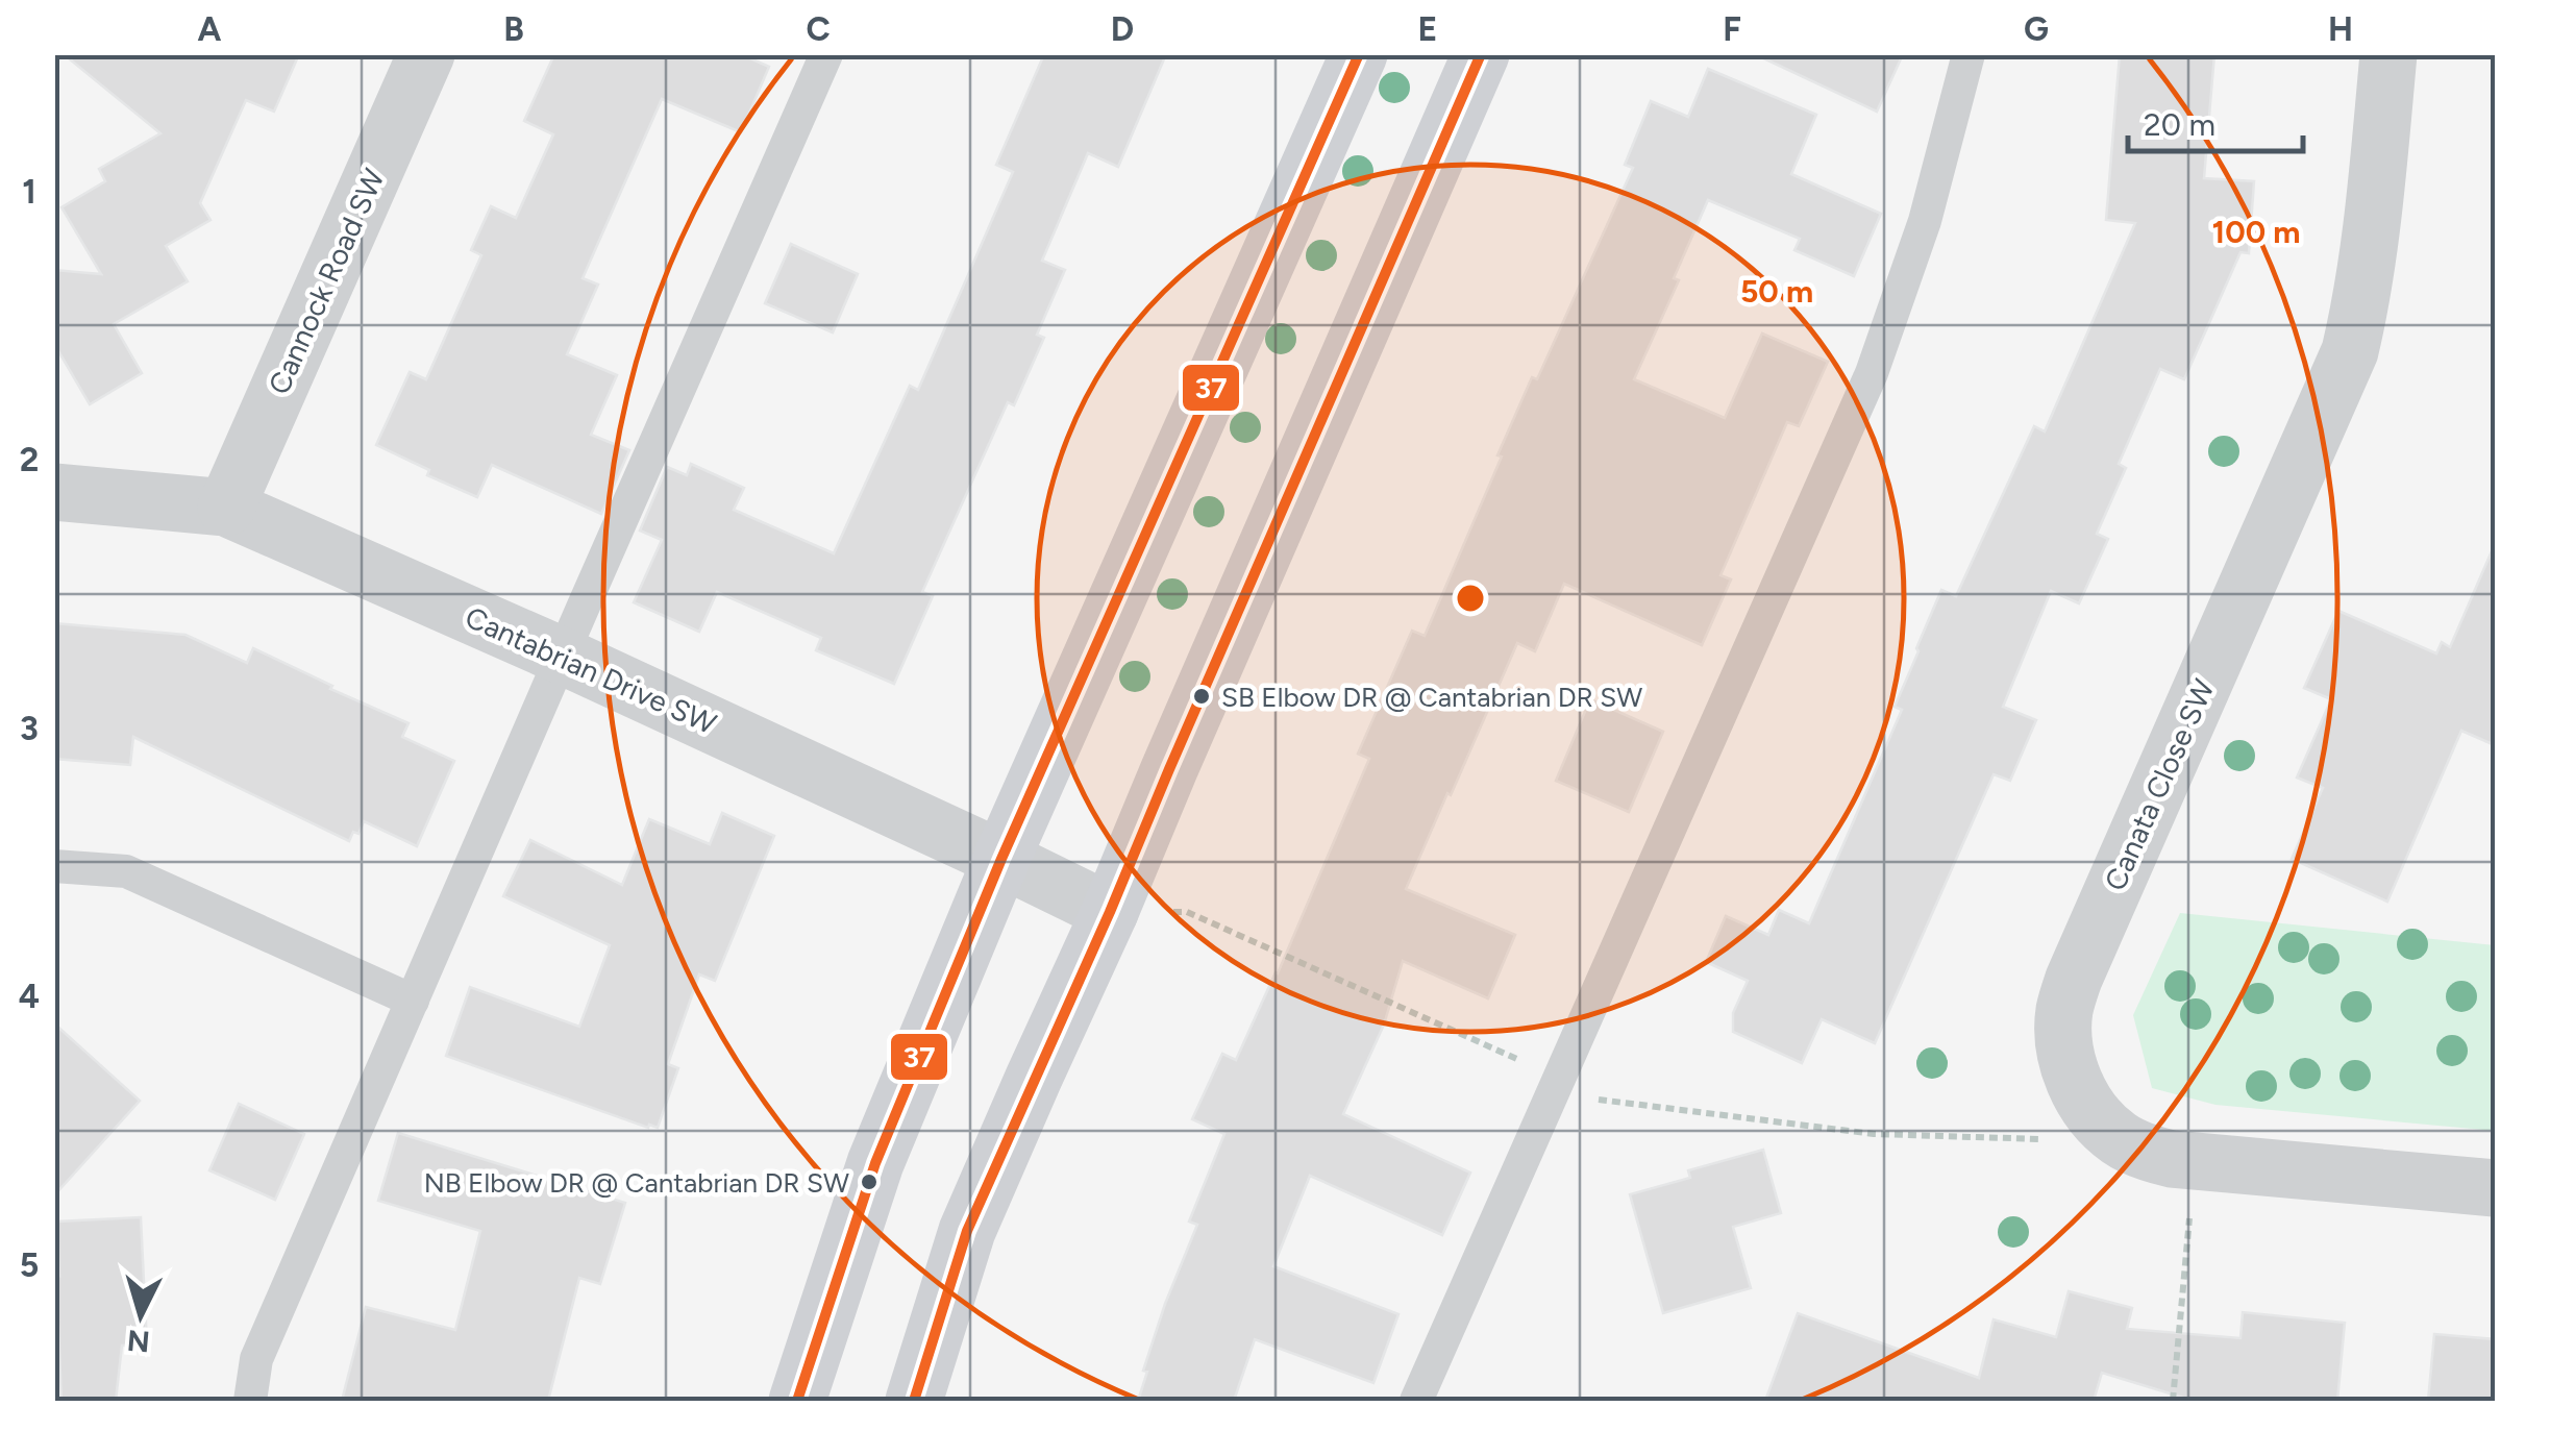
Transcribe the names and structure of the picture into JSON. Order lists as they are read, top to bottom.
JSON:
{
  "streets": {
    "street": ["Cannock Road SW", "Cantabrian Drive SW", "Canata Close SW"]
  },
  "crossings": [
    ["Cannock Road SW", "Cantabrian Drive SW"]
  ],
  "places": ["SB Elbow DR @ Cantabrian DR SW", "NB Elbow DR @ Cantabrian DR SW"],
  "lines": ["transit line 37"],
  "scale_bar": "20 m",
  "north": "bottom",
  "grid": {
    "columns": [
      "A",
      "B",
      "C",
      "D",
      "E",
      "F",
      "G",
      "H"
    ],
    "rows": [
      "1",
      "2",
      "3",
      "4",
      "5"
    ]
  },
  "rings": ["100 m", "50 m"]
}
